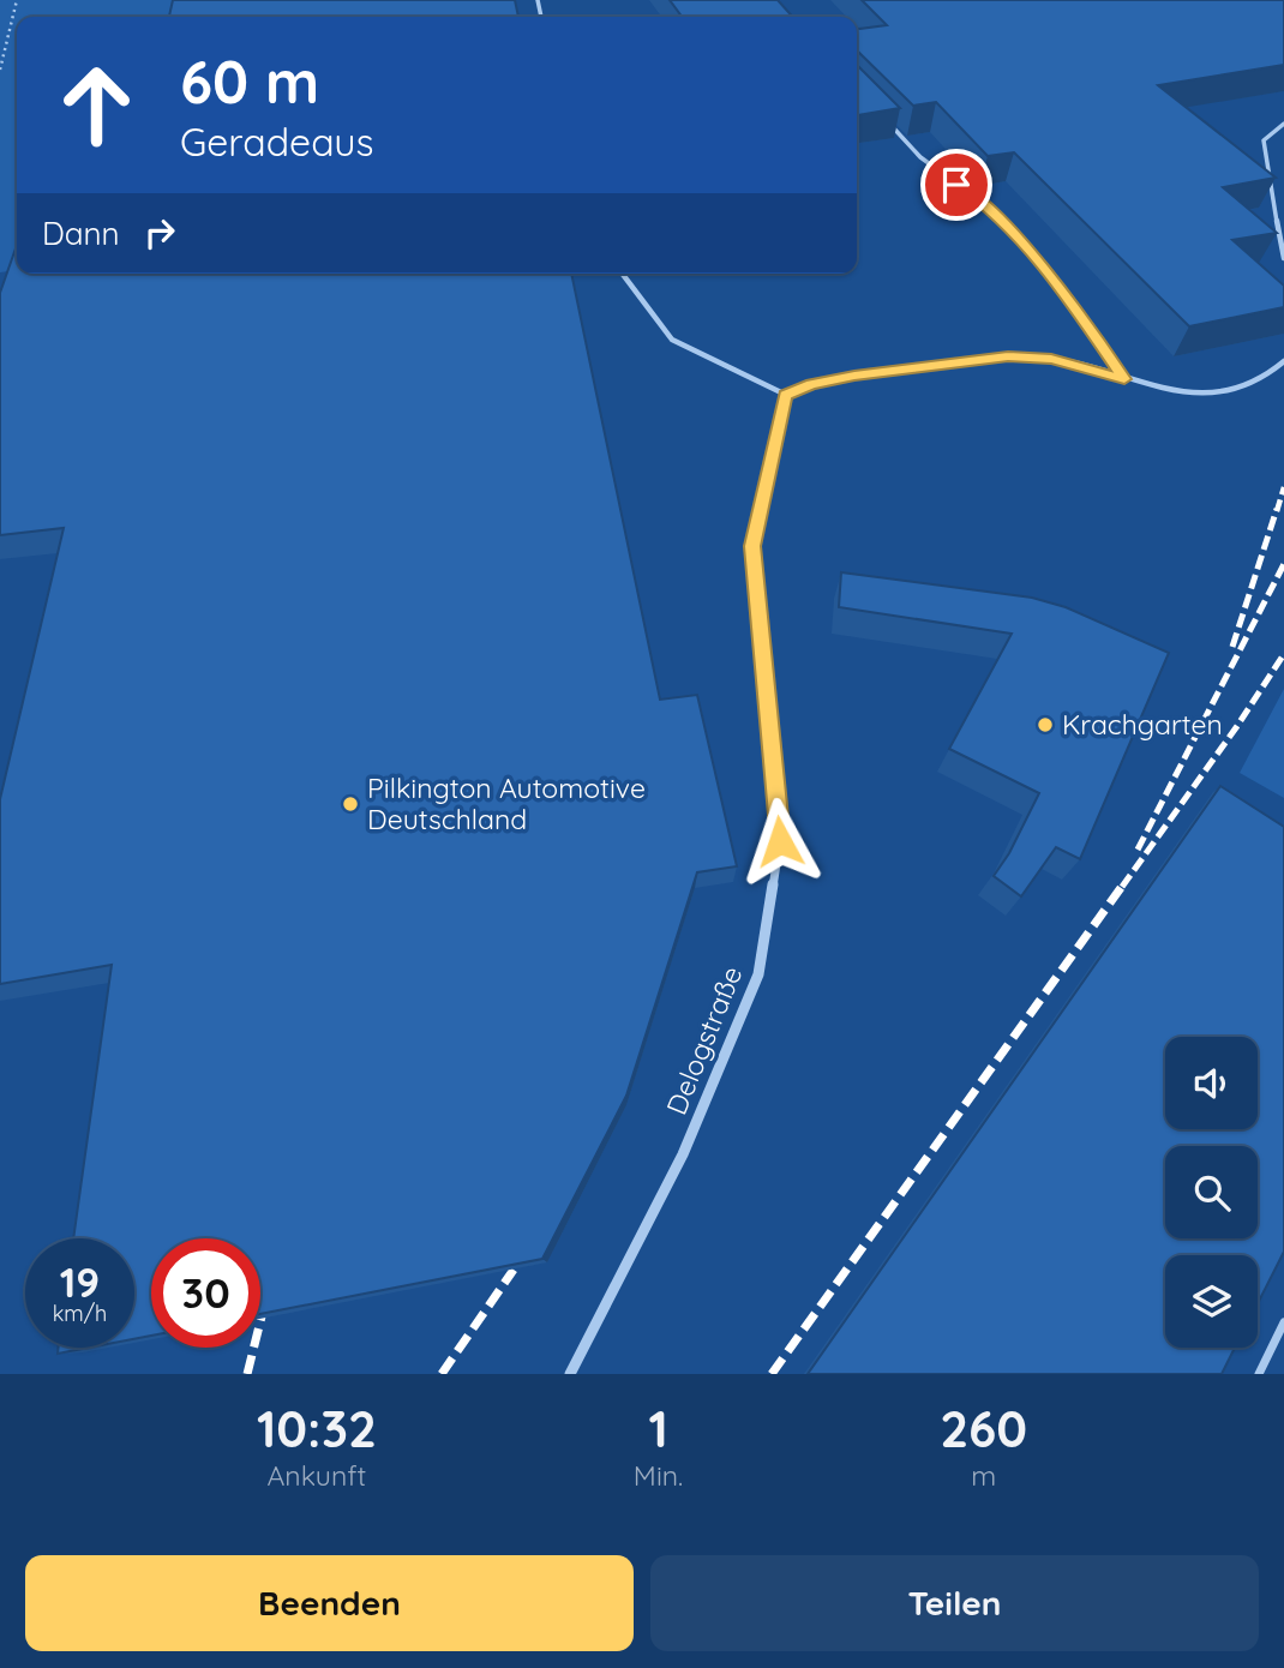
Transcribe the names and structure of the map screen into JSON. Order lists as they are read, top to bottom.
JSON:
{
  "streets": {
    "street": ["Delogstraße"]
  },
  "places": ["Krachgarten", "Pilkington Automotive Deutschland"],
  "page": {
    "turn": ["60 m", "Geradeaus"],
    "then": "Dann",
    "speed": "19 km/h",
    "limit": "30",
    "eta": [
      "10:32",
      "Ankunft",
      "1",
      "Min.",
      "260",
      "m"
    ],
    "buttons": ["Beenden", "Teilen"]
  }
}
